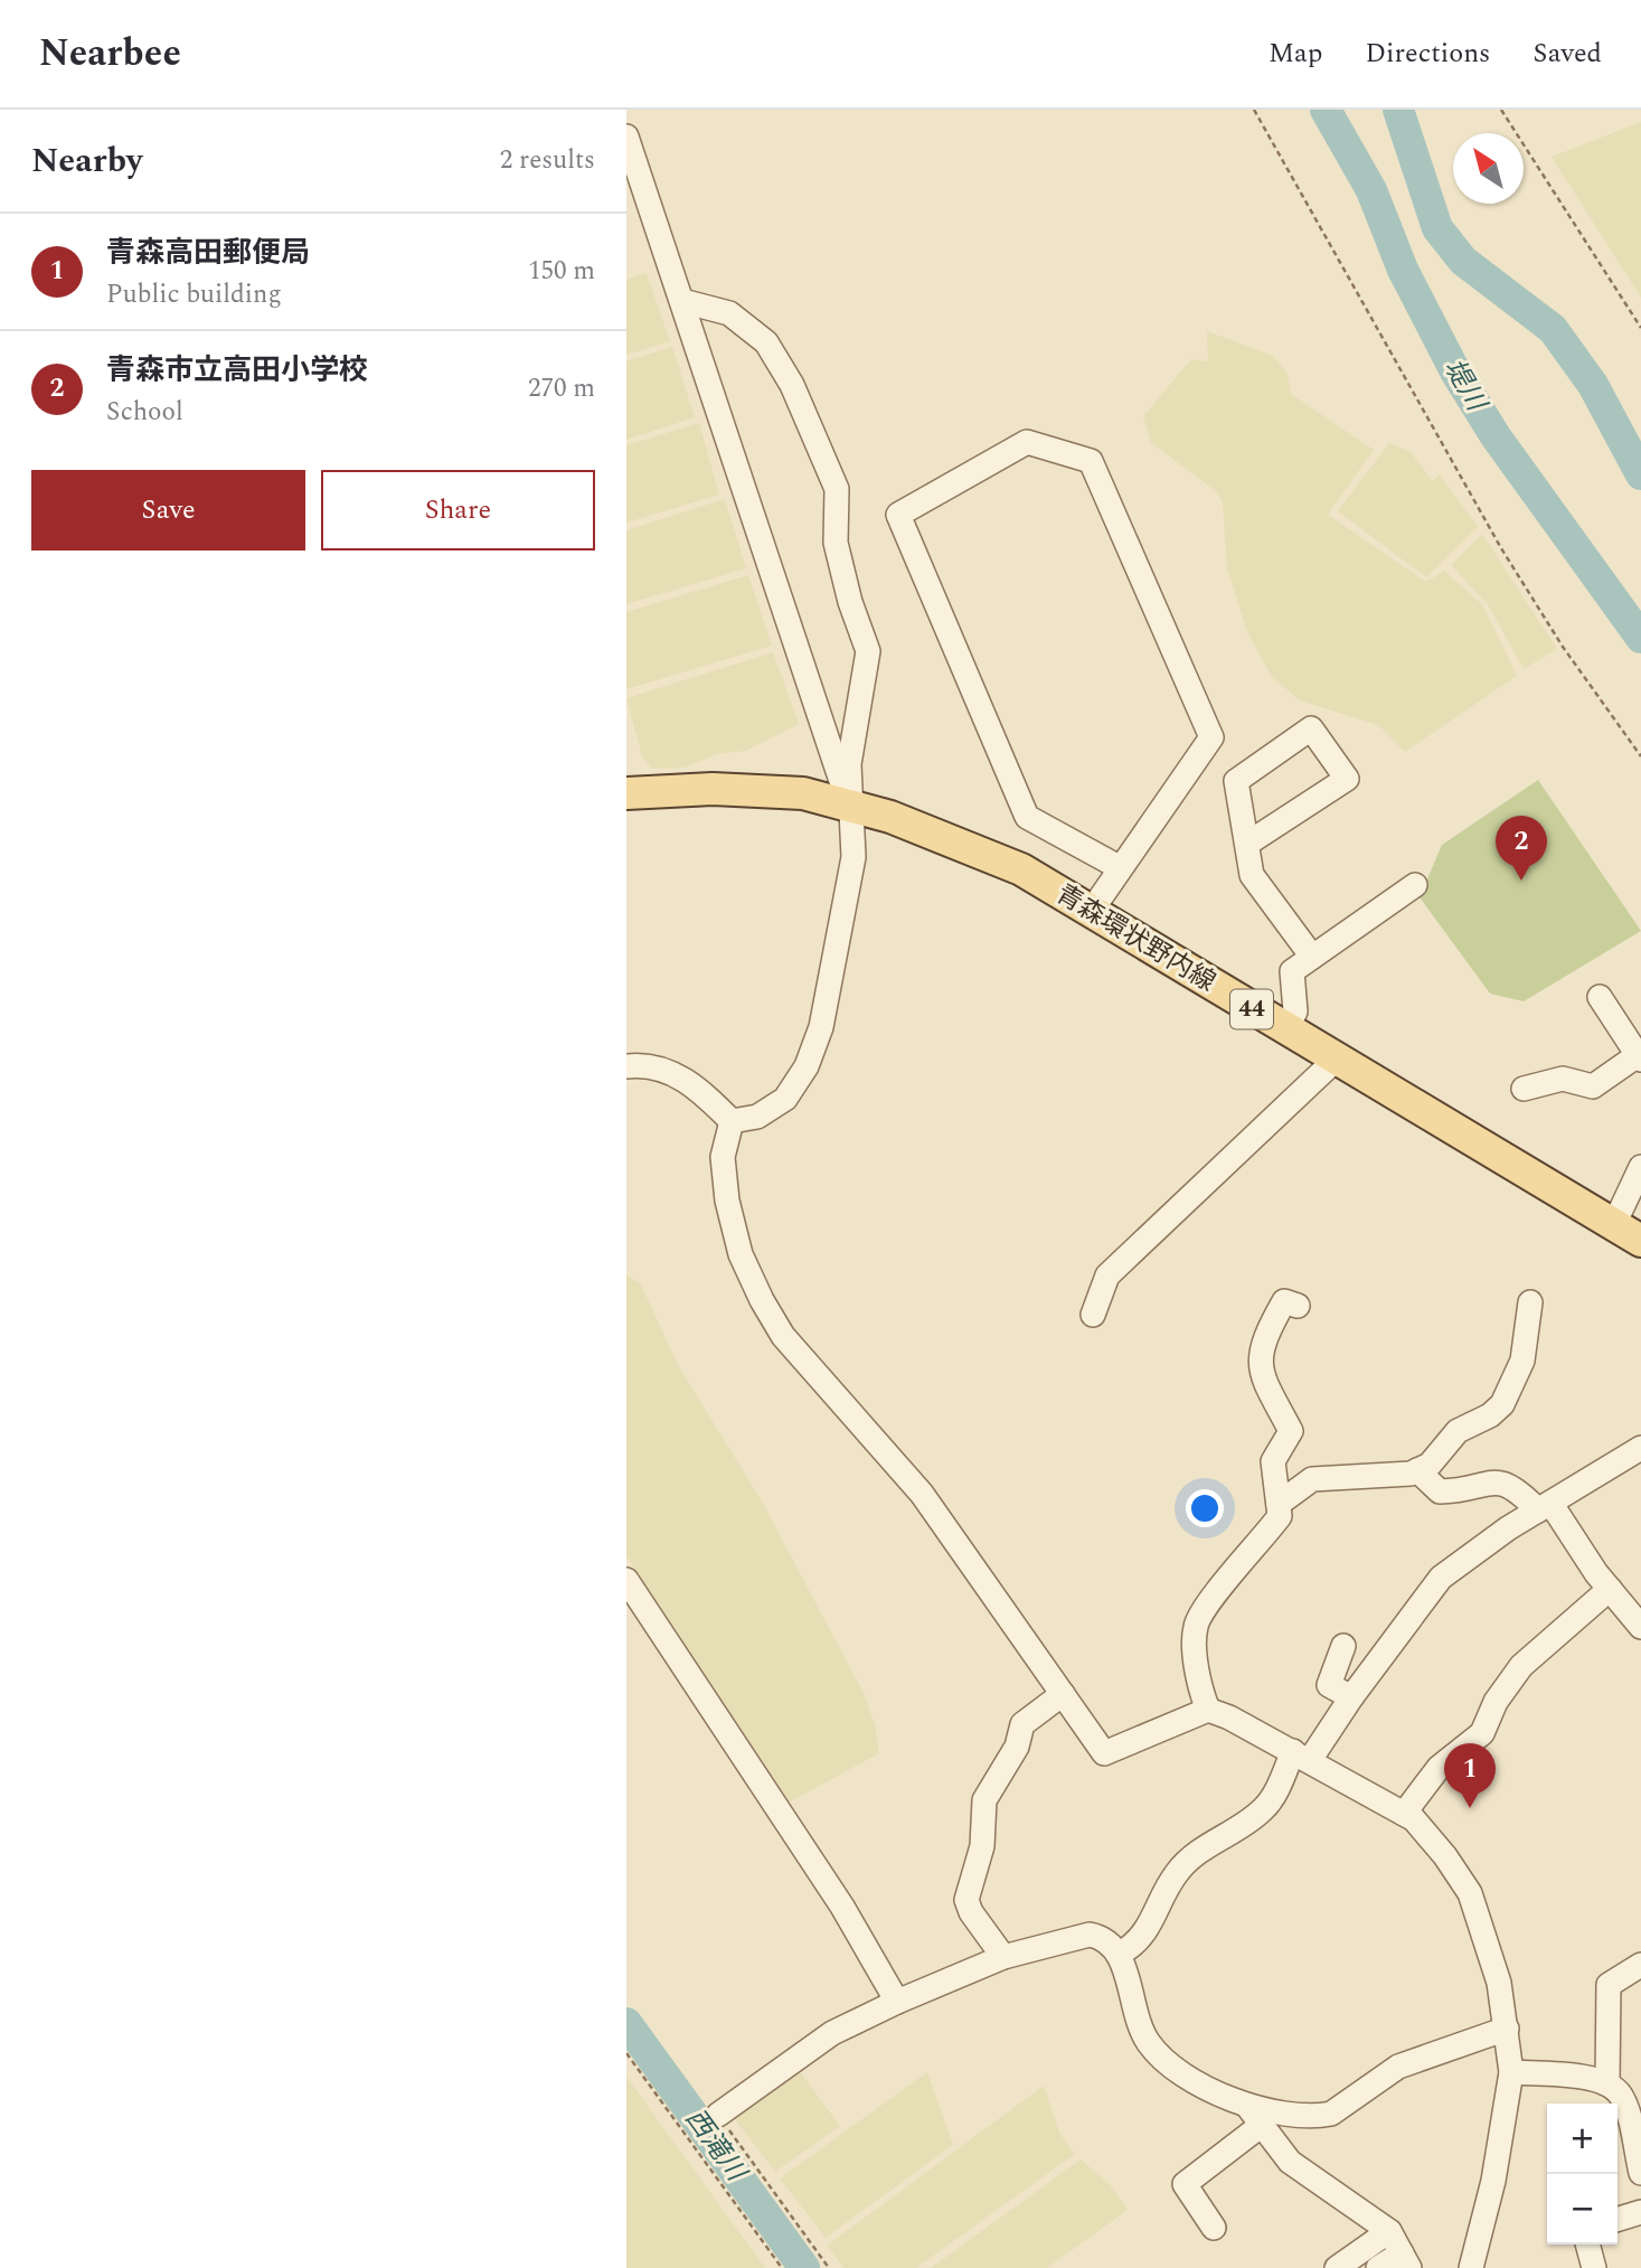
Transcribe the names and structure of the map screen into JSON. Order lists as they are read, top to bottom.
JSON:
{
  "streets": {
    "main road": ["青森環状野内線", "44"]
  },
  "water": ["堤川", "西滝川"],
  "north": "top left",
  "page": {
    "header": "Nearbee",
    "nav": ["Map", "Directions", "Saved"],
    "heading": ["Nearby", "2 results"],
    "list": [
      {
        "mark": "1",
        "name": "青森高田郵便局",
        "note": "Public building",
        "value": "150 m"
      },
      {
        "mark": "2",
        "name": "青森市立高田小学校",
        "note": "School",
        "value": "270 m"
      }
    ],
    "buttons": ["Save", "Share"],
    "pins": ["2", "1"],
    "map_buttons": ["+", "−"]
  }
}
